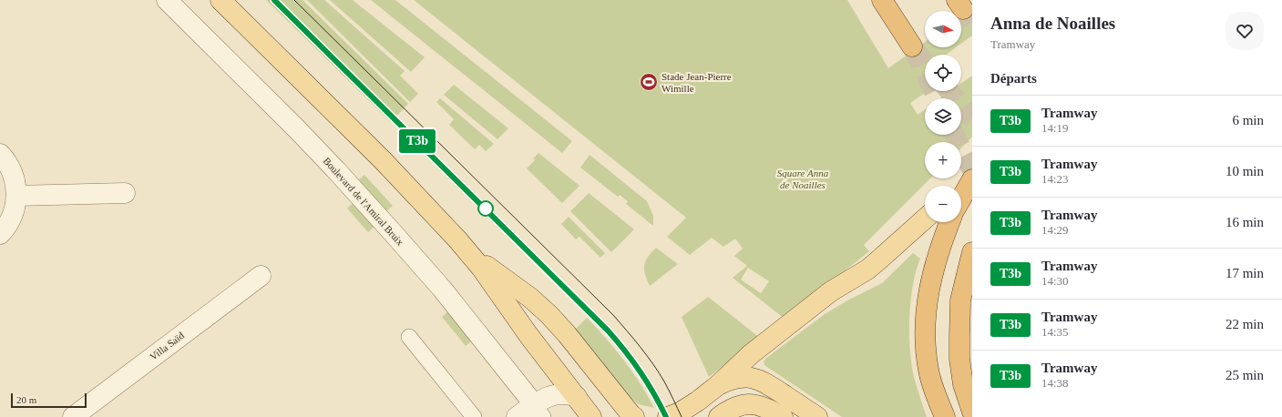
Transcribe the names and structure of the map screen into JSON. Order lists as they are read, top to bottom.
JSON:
{
  "streets": {
    "street": ["Boulevard de l'Amiral Bruix", "Villa Saïd"]
  },
  "parks": ["Square Anna de Noailles"],
  "places": {
    "sports": ["Stade Jean-Pierre Wimille"]
  },
  "lines": ["tram line T3b"],
  "scale_bar": "20 m",
  "north": "right",
  "page": {
    "on_map": "T3b",
    "heading": [
      ["Anna de Noailles", "Tramway"],
      "Départs"
    ],
    "map_buttons": ["+", "−"],
    "list": [
      {
        "mark": "T3b",
        "name": "Tramway",
        "note": "14:19",
        "value": "6 min"
      },
      {
        "mark": "T3b",
        "name": "Tramway",
        "note": "14:23",
        "value": "10 min"
      },
      {
        "mark": "T3b",
        "name": "Tramway",
        "note": "14:29",
        "value": "16 min"
      },
      {
        "mark": "T3b",
        "name": "Tramway",
        "note": "14:30",
        "value": "17 min"
      },
      {
        "mark": "T3b",
        "name": "Tramway",
        "note": "14:35",
        "value": "22 min"
      },
      {
        "mark": "T3b",
        "name": "Tramway",
        "note": "14:38",
        "value": "25 min"
      }
    ],
    "scale": "20 m"
  }
}
